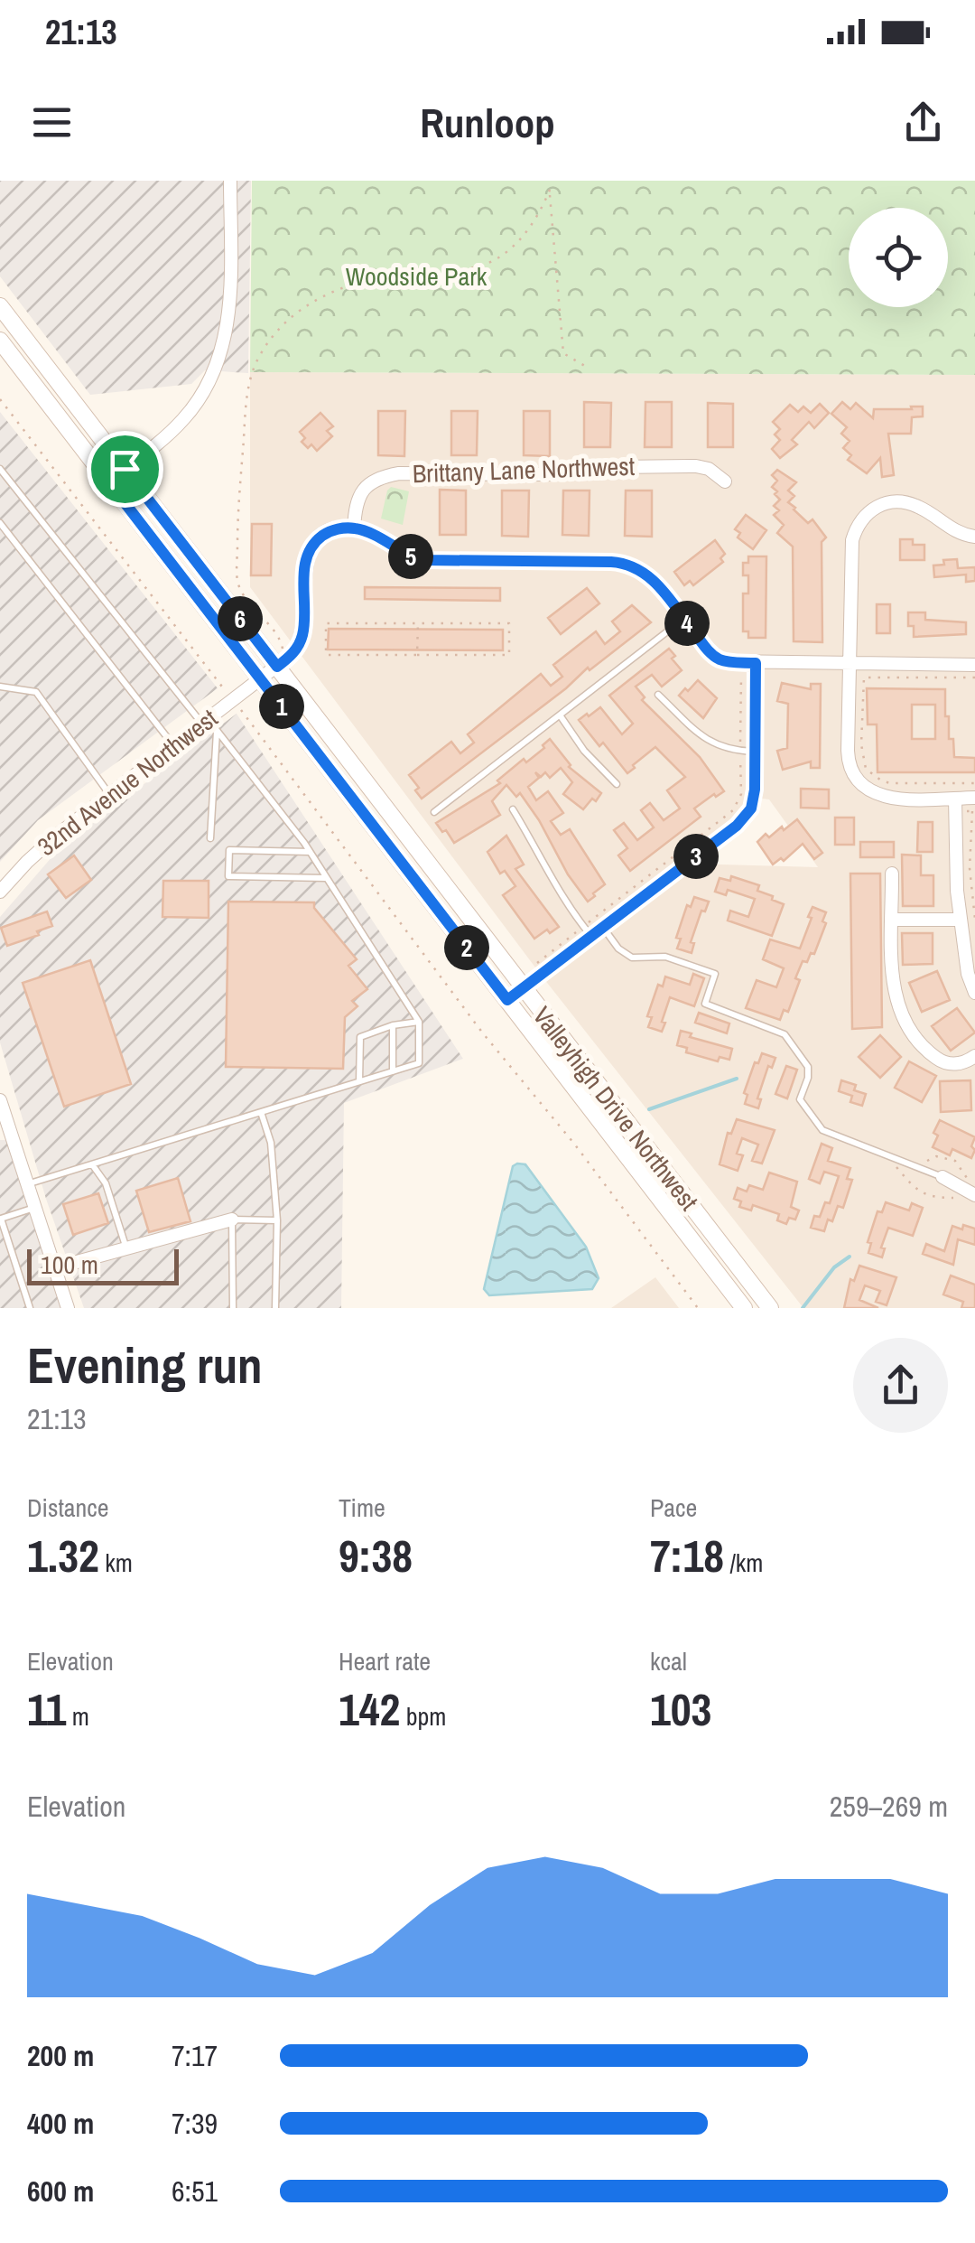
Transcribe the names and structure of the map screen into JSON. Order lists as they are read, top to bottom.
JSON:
{
  "streets": {
    "main road": ["Valleyhigh Drive Northwest"],
    "street": ["Brittany Lane Northwest", "32nd Avenue Northwest"]
  },
  "crossings": [
    ["Brittany Lane Northwest", "32nd Avenue Northwest"],
    ["32nd Avenue Northwest", "Valleyhigh Drive Northwest"]
  ],
  "parks": ["Woodside Park"],
  "scale_bar": "100 m",
  "page": {
    "status": "21:13",
    "header": "Runloop",
    "pins": [
      "5",
      "6",
      "4",
      "1",
      "3",
      "2"
    ],
    "scale": "100 m",
    "heading": ["Evening run", "21:13"],
    "stats": [
      ["Distance", "1.32 km"],
      ["Time", "9:38"],
      ["Pace", "7:18 /km"],
      ["Elevation", "11 m"],
      ["Heart rate", "142 bpm"],
      ["kcal", "103"]
    ],
    "chart": ["Elevation", "259–269 m"],
    "list": [
      {
        "name": "200 m",
        "note": "7:17"
      },
      {
        "name": "400 m",
        "note": "7:39"
      },
      {
        "name": "600 m",
        "note": "6:51"
      }
    ]
  }
}
